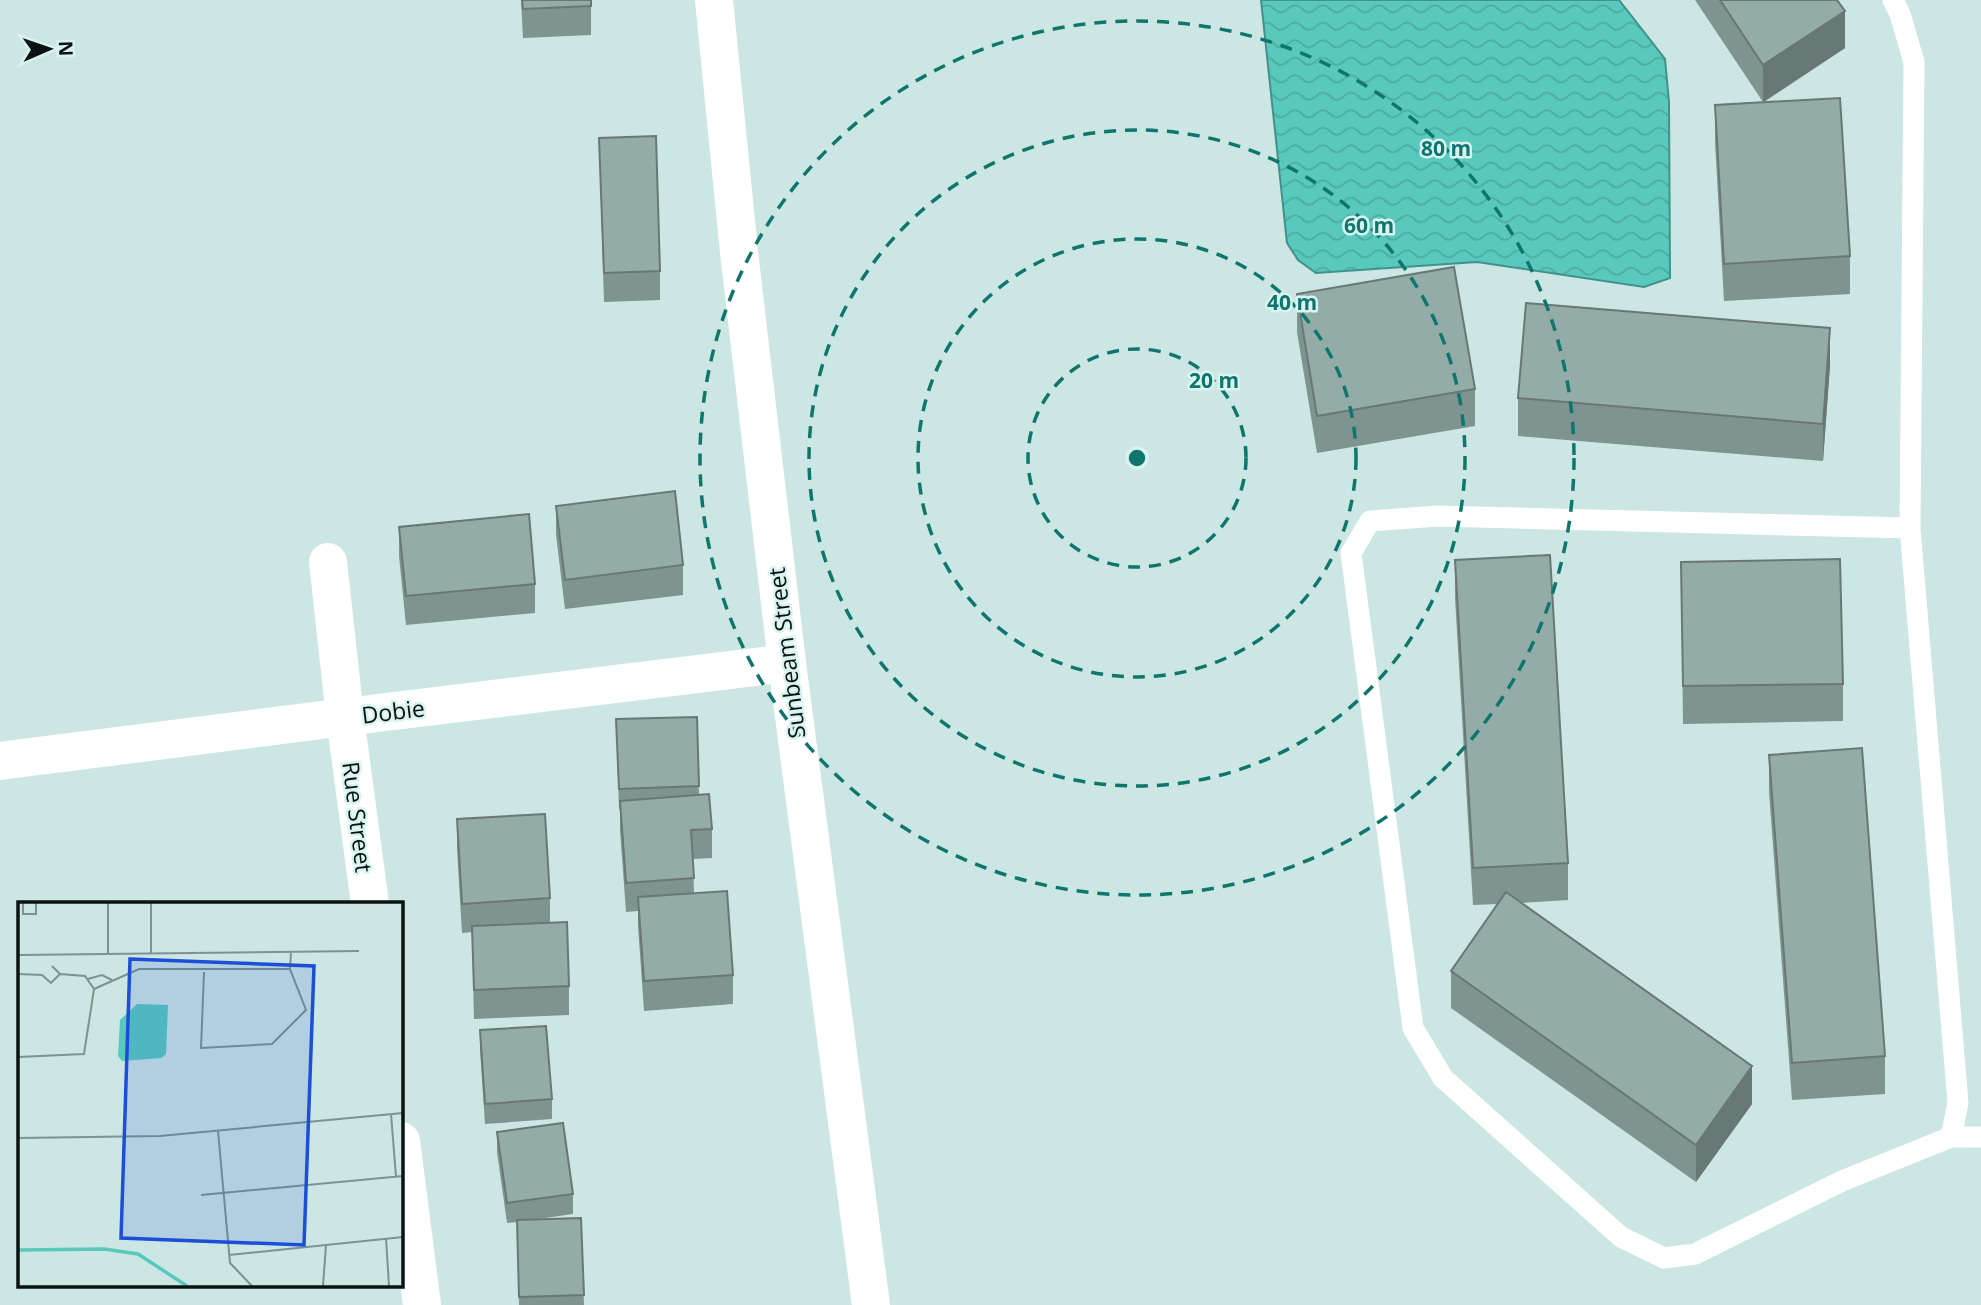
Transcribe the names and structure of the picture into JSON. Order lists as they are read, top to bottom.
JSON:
{
  "streets": {
    "street": ["Sunbeam Street", "Dobie", "Rue Street"]
  },
  "crossings": [
    ["Sunbeam Street", "Dobie"],
    ["Dobie", "Rue Street"]
  ],
  "north": "right",
  "rings": [
    "80 m",
    "60 m",
    "40 m",
    "20 m"
  ]
}
